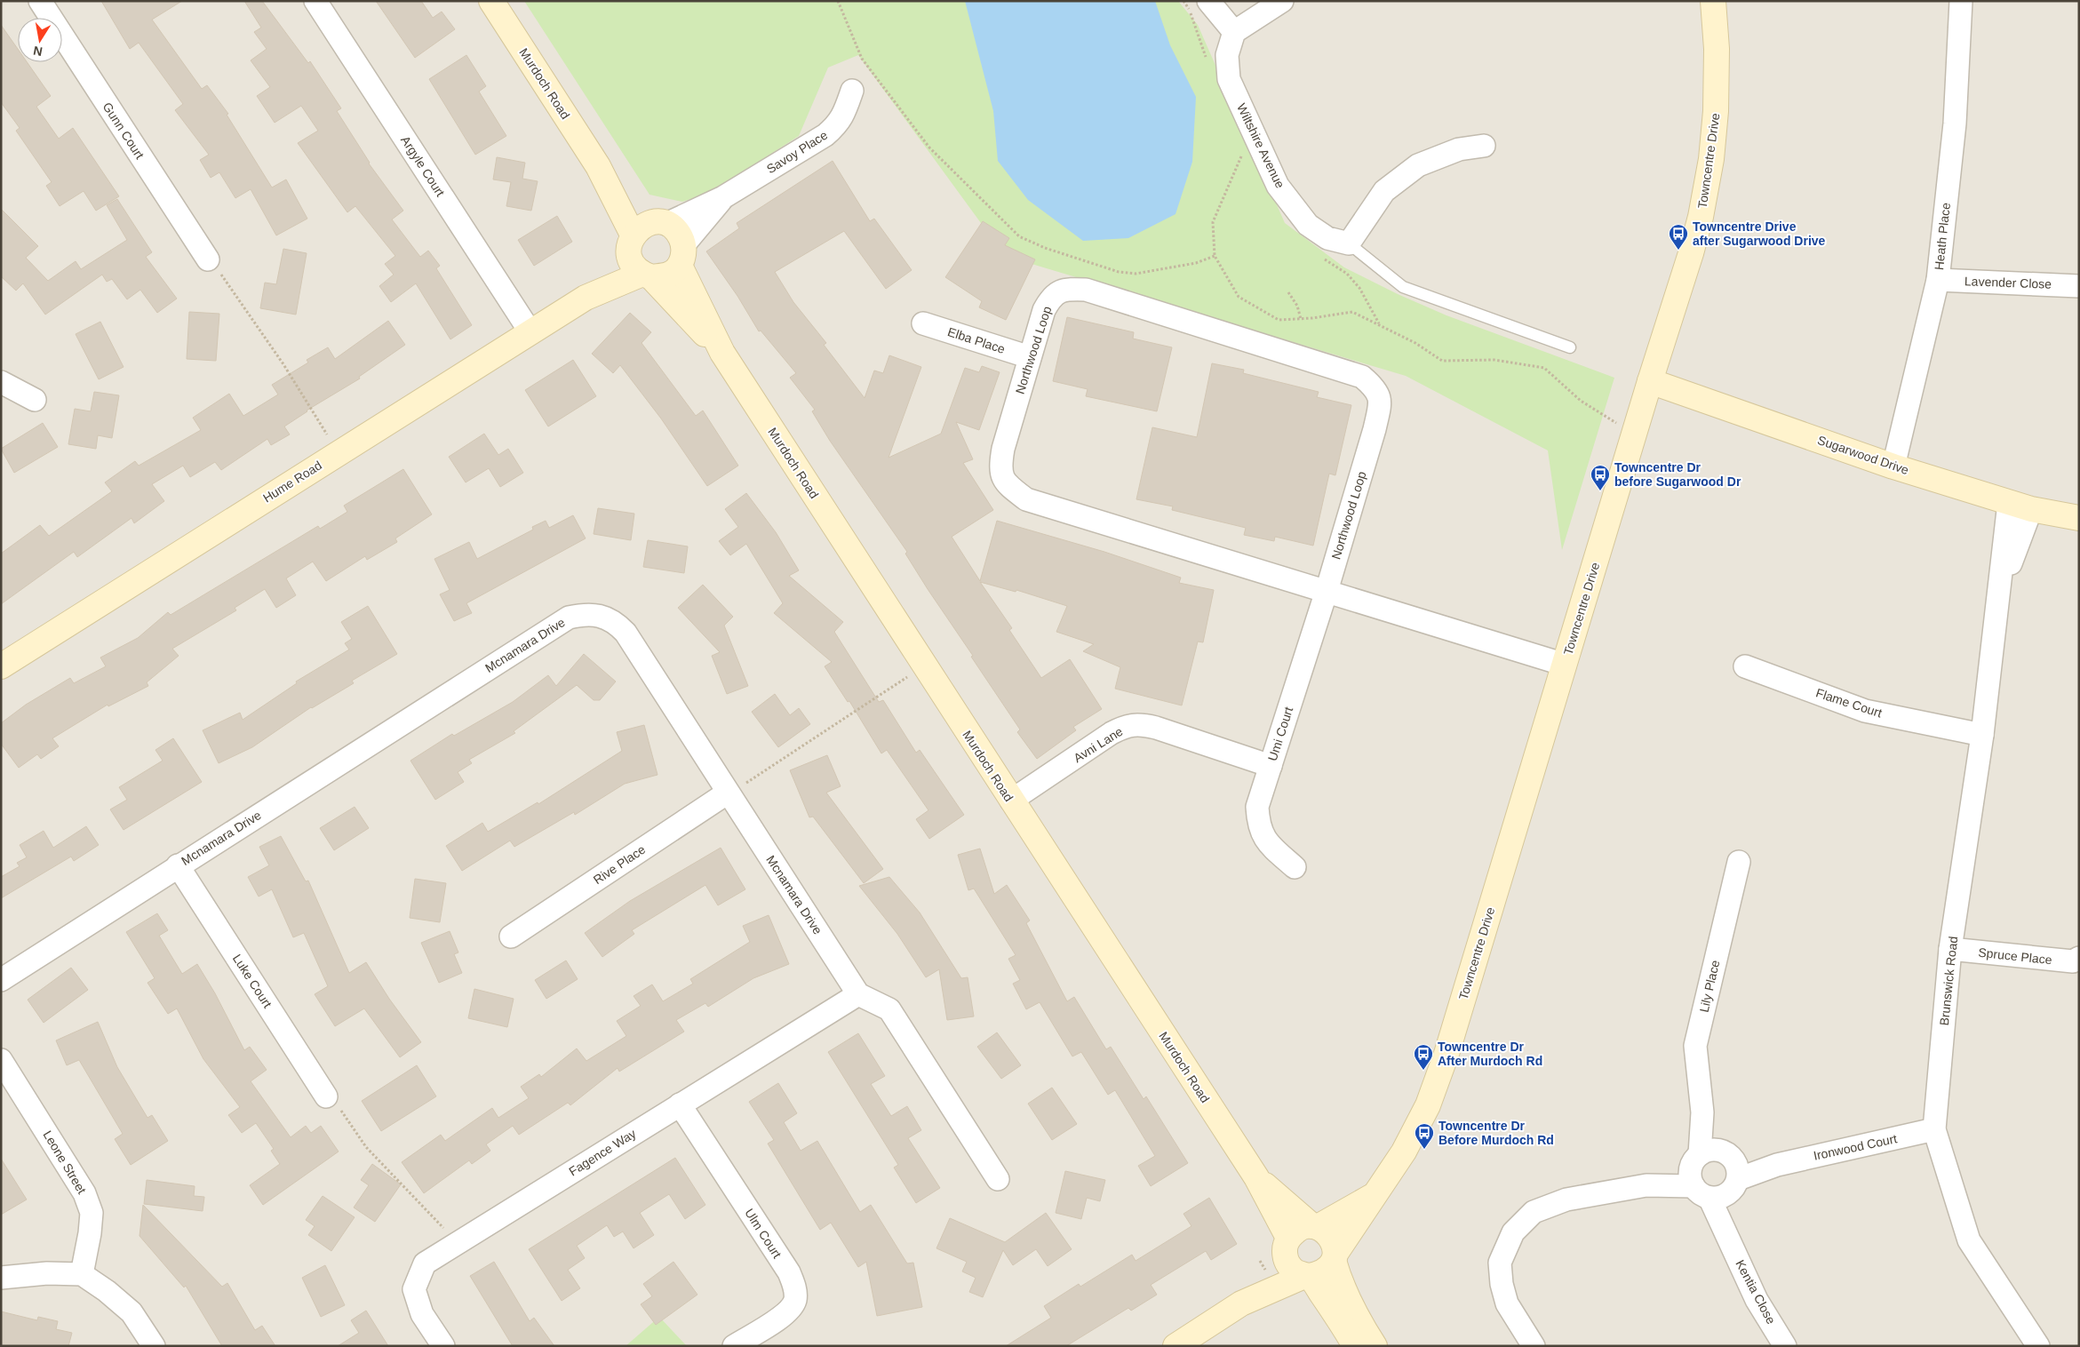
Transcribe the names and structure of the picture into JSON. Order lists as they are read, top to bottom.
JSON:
{
  "streets": {
    "street": [
      "Murdoch Road",
      "Gunn Court",
      "Wiltshire Avenue",
      "Savoy Place",
      "Towncentre Drive",
      "Argyle Court",
      "Heath Place",
      "Lavender Close",
      "Elba Place",
      "Northwood Loop",
      "Sugarwood Drive",
      "Hume Road",
      "Mcnamara Drive",
      "Flame Court",
      "Umi Court",
      "Avni Lane",
      "Rive Place",
      "Spruce Place",
      "Luke Court",
      "Brunswick Road",
      "Lily Place",
      "Ironwood Court",
      "Fagence Way",
      "Leone Street",
      "Ulm Court",
      "Kentia Close"
    ]
  },
  "crossings": [
    ["Murdoch Road", "Savoy Place"],
    ["Murdoch Road", "Towncentre Drive"],
    ["Murdoch Road", "Hume Road"],
    ["Murdoch Road", "Avni Lane"],
    ["Savoy Place", "Hume Road"],
    ["Towncentre Drive", "Northwood Loop"],
    ["Towncentre Drive", "Sugarwood Drive"],
    ["Argyle Court", "Hume Road"],
    ["Heath Place", "Lavender Close"],
    ["Heath Place", "Sugarwood Drive"],
    ["Elba Place", "Northwood Loop"],
    ["Northwood Loop", "Umi Court"],
    ["Sugarwood Drive", "Brunswick Road"],
    ["Mcnamara Drive", "Rive Place"],
    ["Mcnamara Drive", "Luke Court"],
    ["Mcnamara Drive", "Fagence Way"],
    ["Flame Court", "Brunswick Road"],
    ["Umi Court", "Avni Lane"],
    ["Spruce Place", "Brunswick Road"],
    ["Brunswick Road", "Ironwood Court"],
    ["Lily Place", "Ironwood Court"],
    ["Lily Place", "Kentia Close"],
    ["Ironwood Court", "Kentia Close"],
    ["Fagence Way", "Ulm Court"]
  ],
  "places": {
    "bus stop": [
      "Towncentre Drive after Sugarwood Drive",
      "Towncentre Dr before Sugarwood Dr",
      "Towncentre Dr After Murdoch Rd",
      "Towncentre Dr Before Murdoch Rd"
    ]
  },
  "north": "bottom"
}
